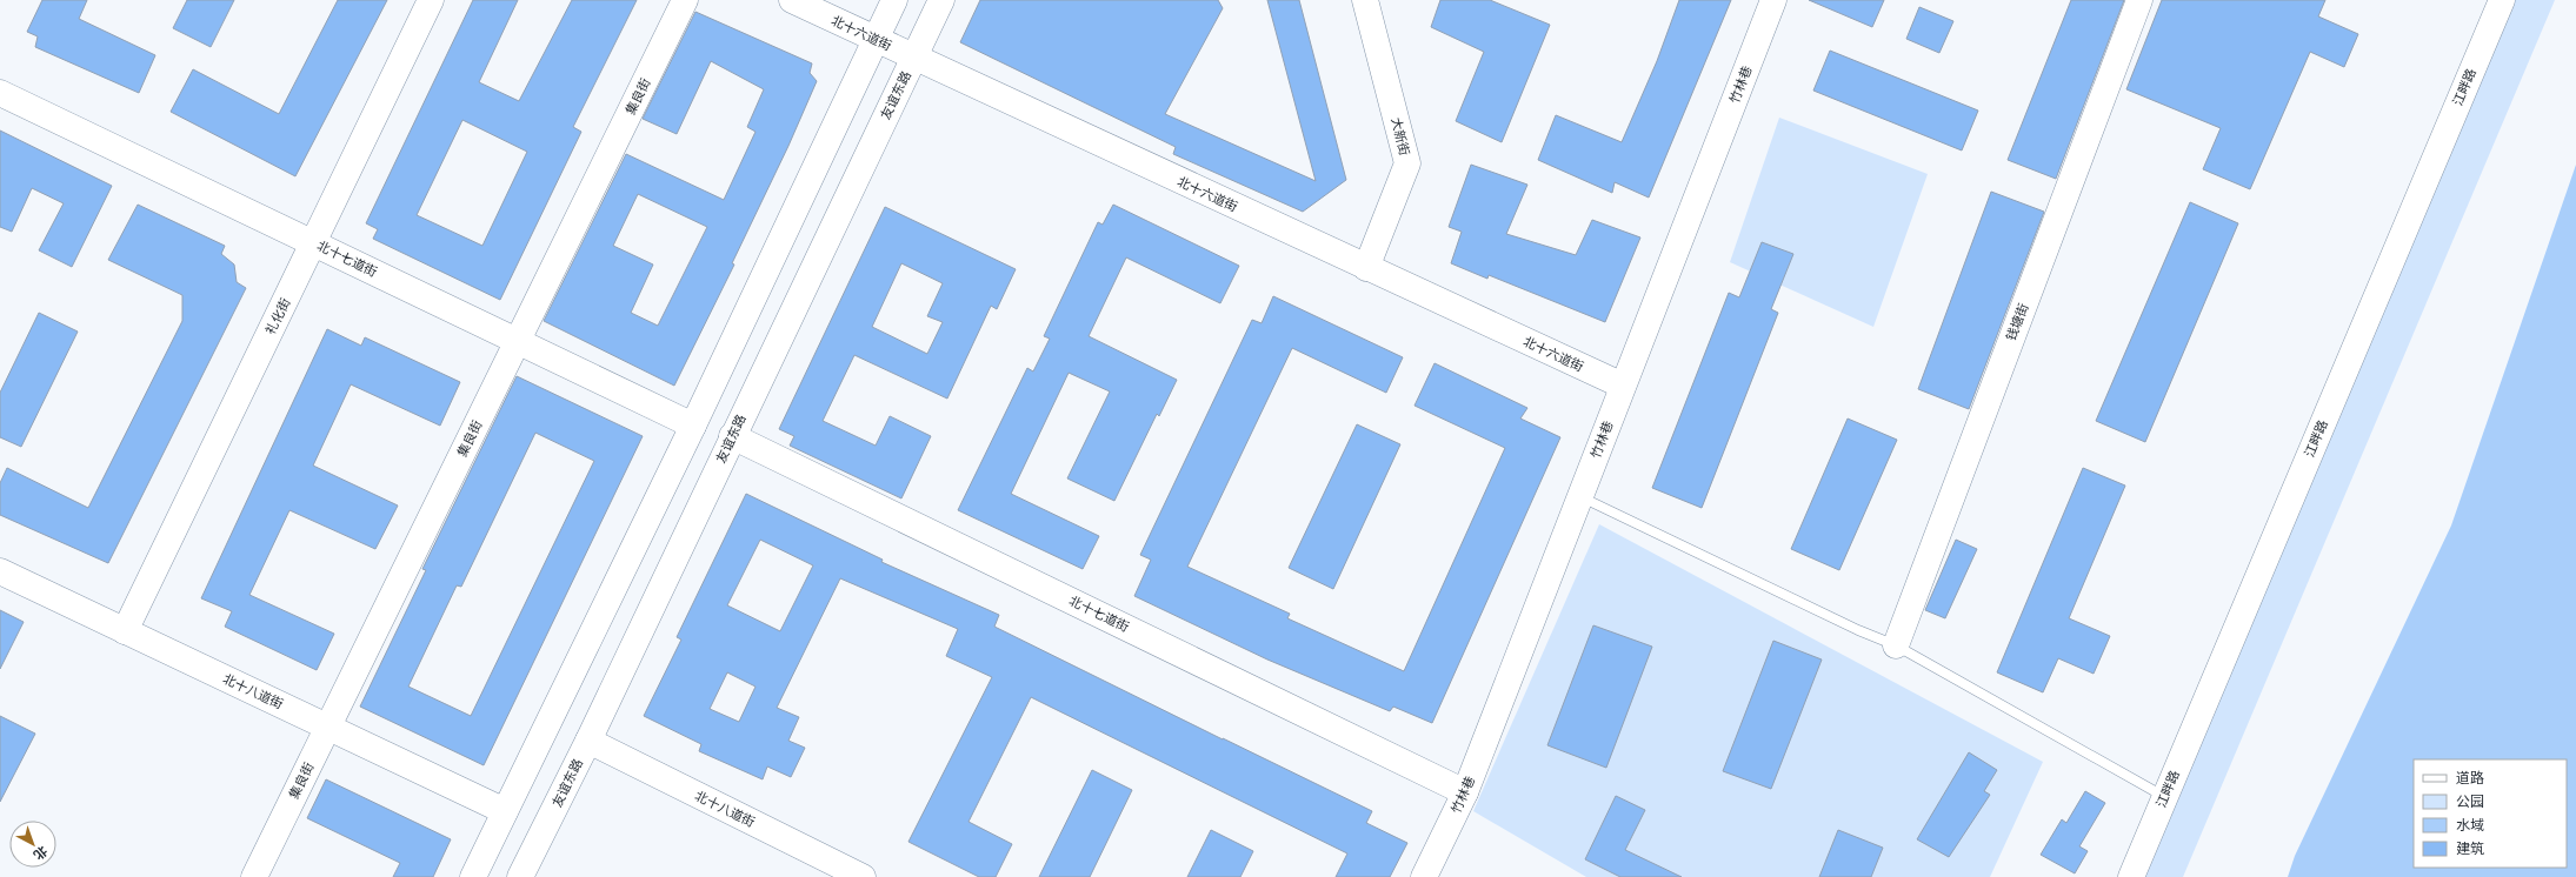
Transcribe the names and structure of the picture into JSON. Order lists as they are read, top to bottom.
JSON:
{
  "streets": {
    "main road": [
      "北十六道街",
      "竹林巷",
      "江畔路",
      "友谊东路",
      "集良街",
      "大新街",
      "北十七道街",
      "礼化街",
      "钱塘街",
      "北十八道街"
    ]
  },
  "crossings": [
    ["北十六道街", "竹林巷"],
    ["北十六道街", "友谊东路"],
    ["北十六道街", "大新街"],
    ["竹林巷", "北十七道街"],
    ["友谊东路", "北十七道街"],
    ["友谊东路", "北十八道街"],
    ["集良街", "北十七道街"],
    ["集良街", "北十八道街"],
    ["北十七道街", "礼化街"],
    ["礼化街", "北十八道街"]
  ],
  "legend": [
    "道路",
    "公园",
    "水域",
    "建筑"
  ],
  "north": "bottom right"
}
